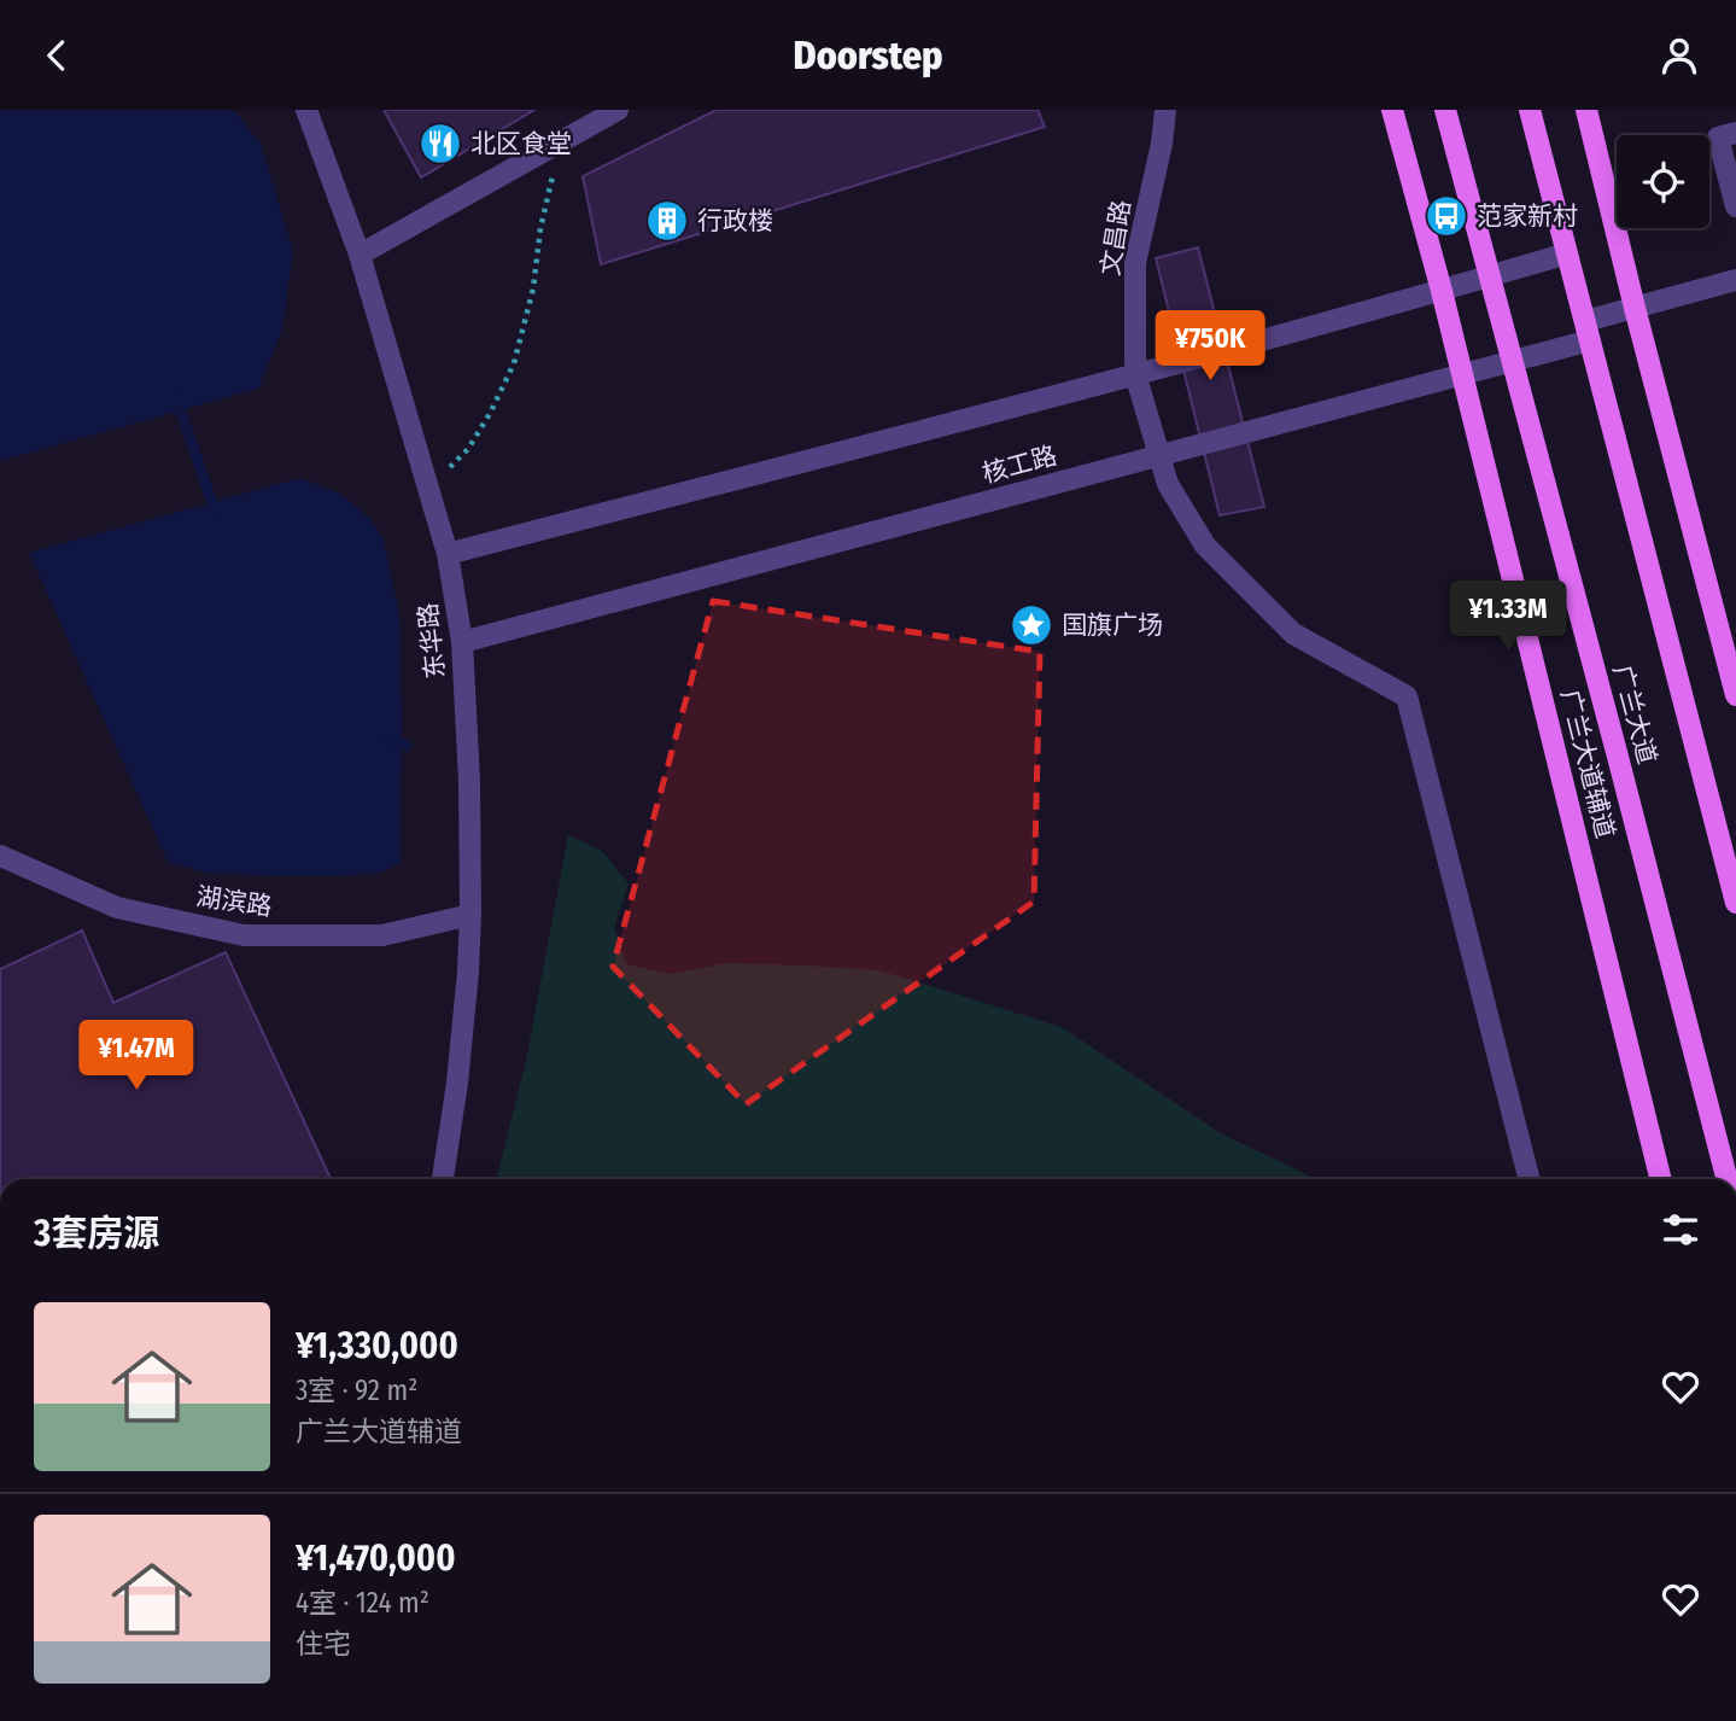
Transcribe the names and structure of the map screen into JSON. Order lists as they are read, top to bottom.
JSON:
{
  "streets": {
    "main road": ["广兰大道", "广兰大道辅道"],
    "street": [
      "文昌路",
      "核工路",
      "东华路",
      "湖滨路"
    ]
  },
  "crossings": [
    ["文昌路", "核工路"],
    ["核工路", "东华路"],
    ["核工路", "广兰大道"],
    ["核工路", "广兰大道辅道"],
    ["东华路", "湖滨路"]
  ],
  "places": {
    "restaurant": ["北区食堂"],
    "bus stop": ["范家新村"],
    "building": ["行政楼"],
    "place": ["国旗广场"]
  },
  "page": {
    "header": "Doorstep",
    "price": ["¥750K", "¥1.33M", "¥1.47M"],
    "heading": "3套房源",
    "list": [
      {
        "name": "¥1,330,000",
        "note": "3室 · 92 m² · 广兰大道辅道"
      },
      {
        "name": "¥1,470,000",
        "note": "4室 · 124 m² · 住宅"
      }
    ]
  }
}
